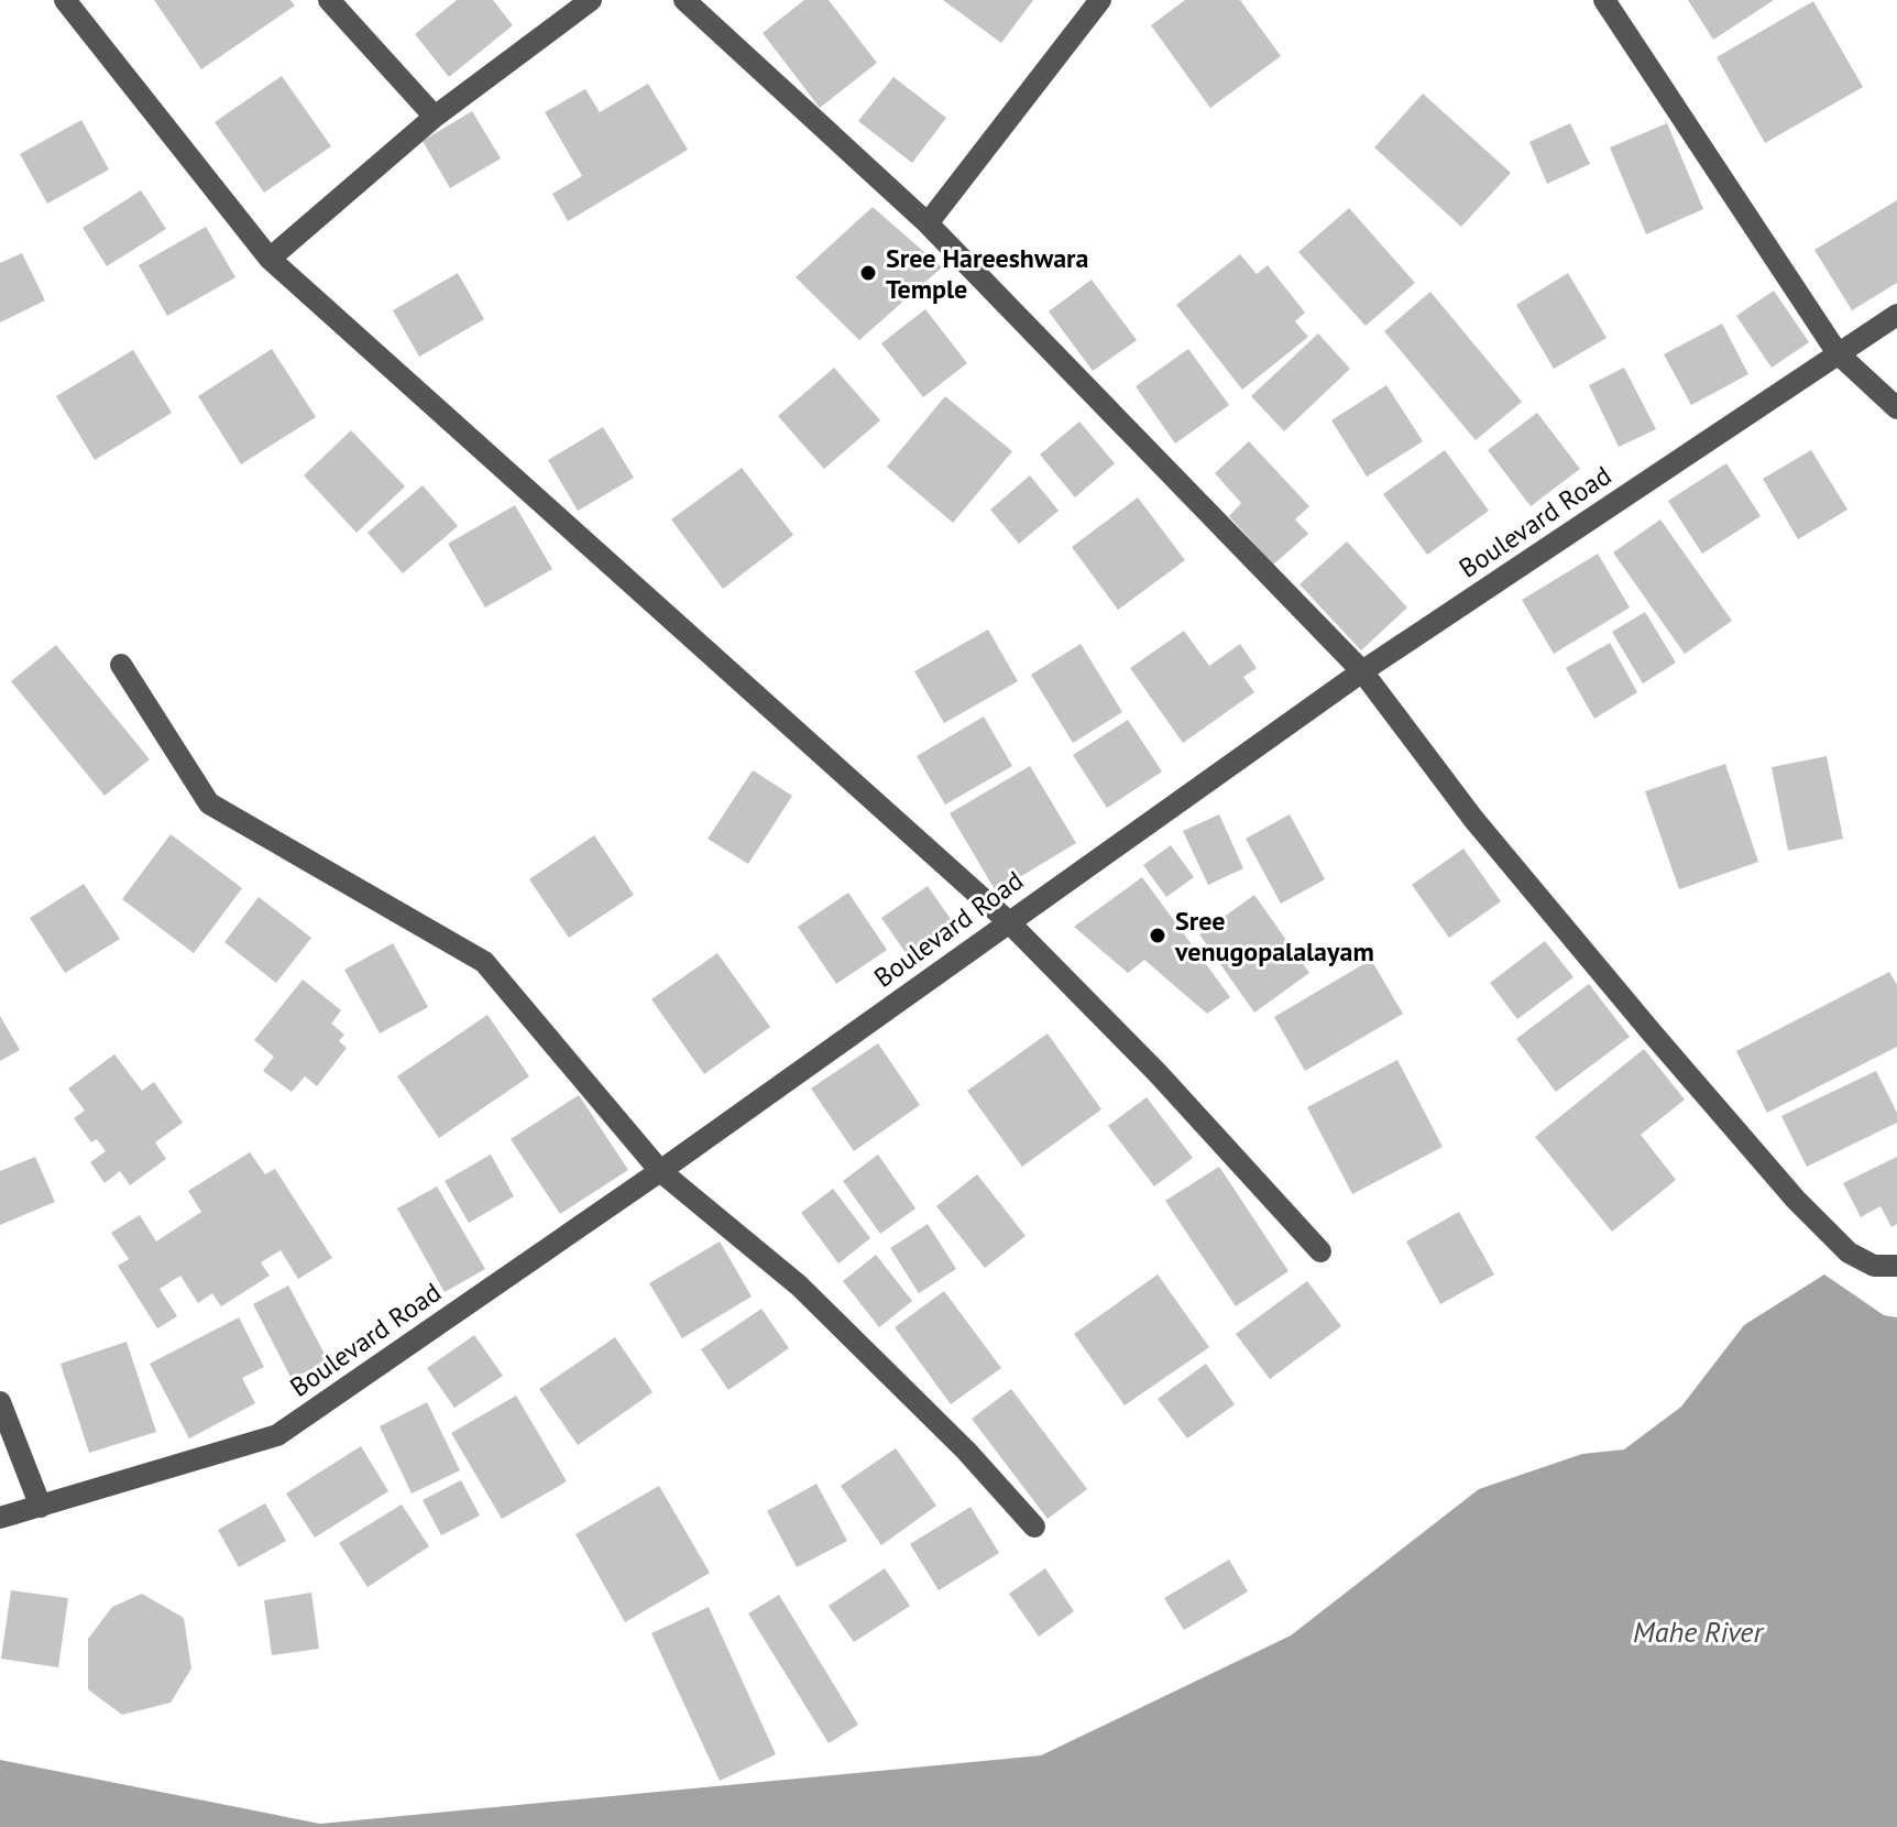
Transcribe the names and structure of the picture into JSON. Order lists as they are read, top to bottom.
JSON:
{
  "streets": {
    "street": ["Boulevard Road"]
  },
  "water": ["Mahe River"],
  "places": ["Sree Hareeshwara Temple", "Sree venugopalalayam"]
}
